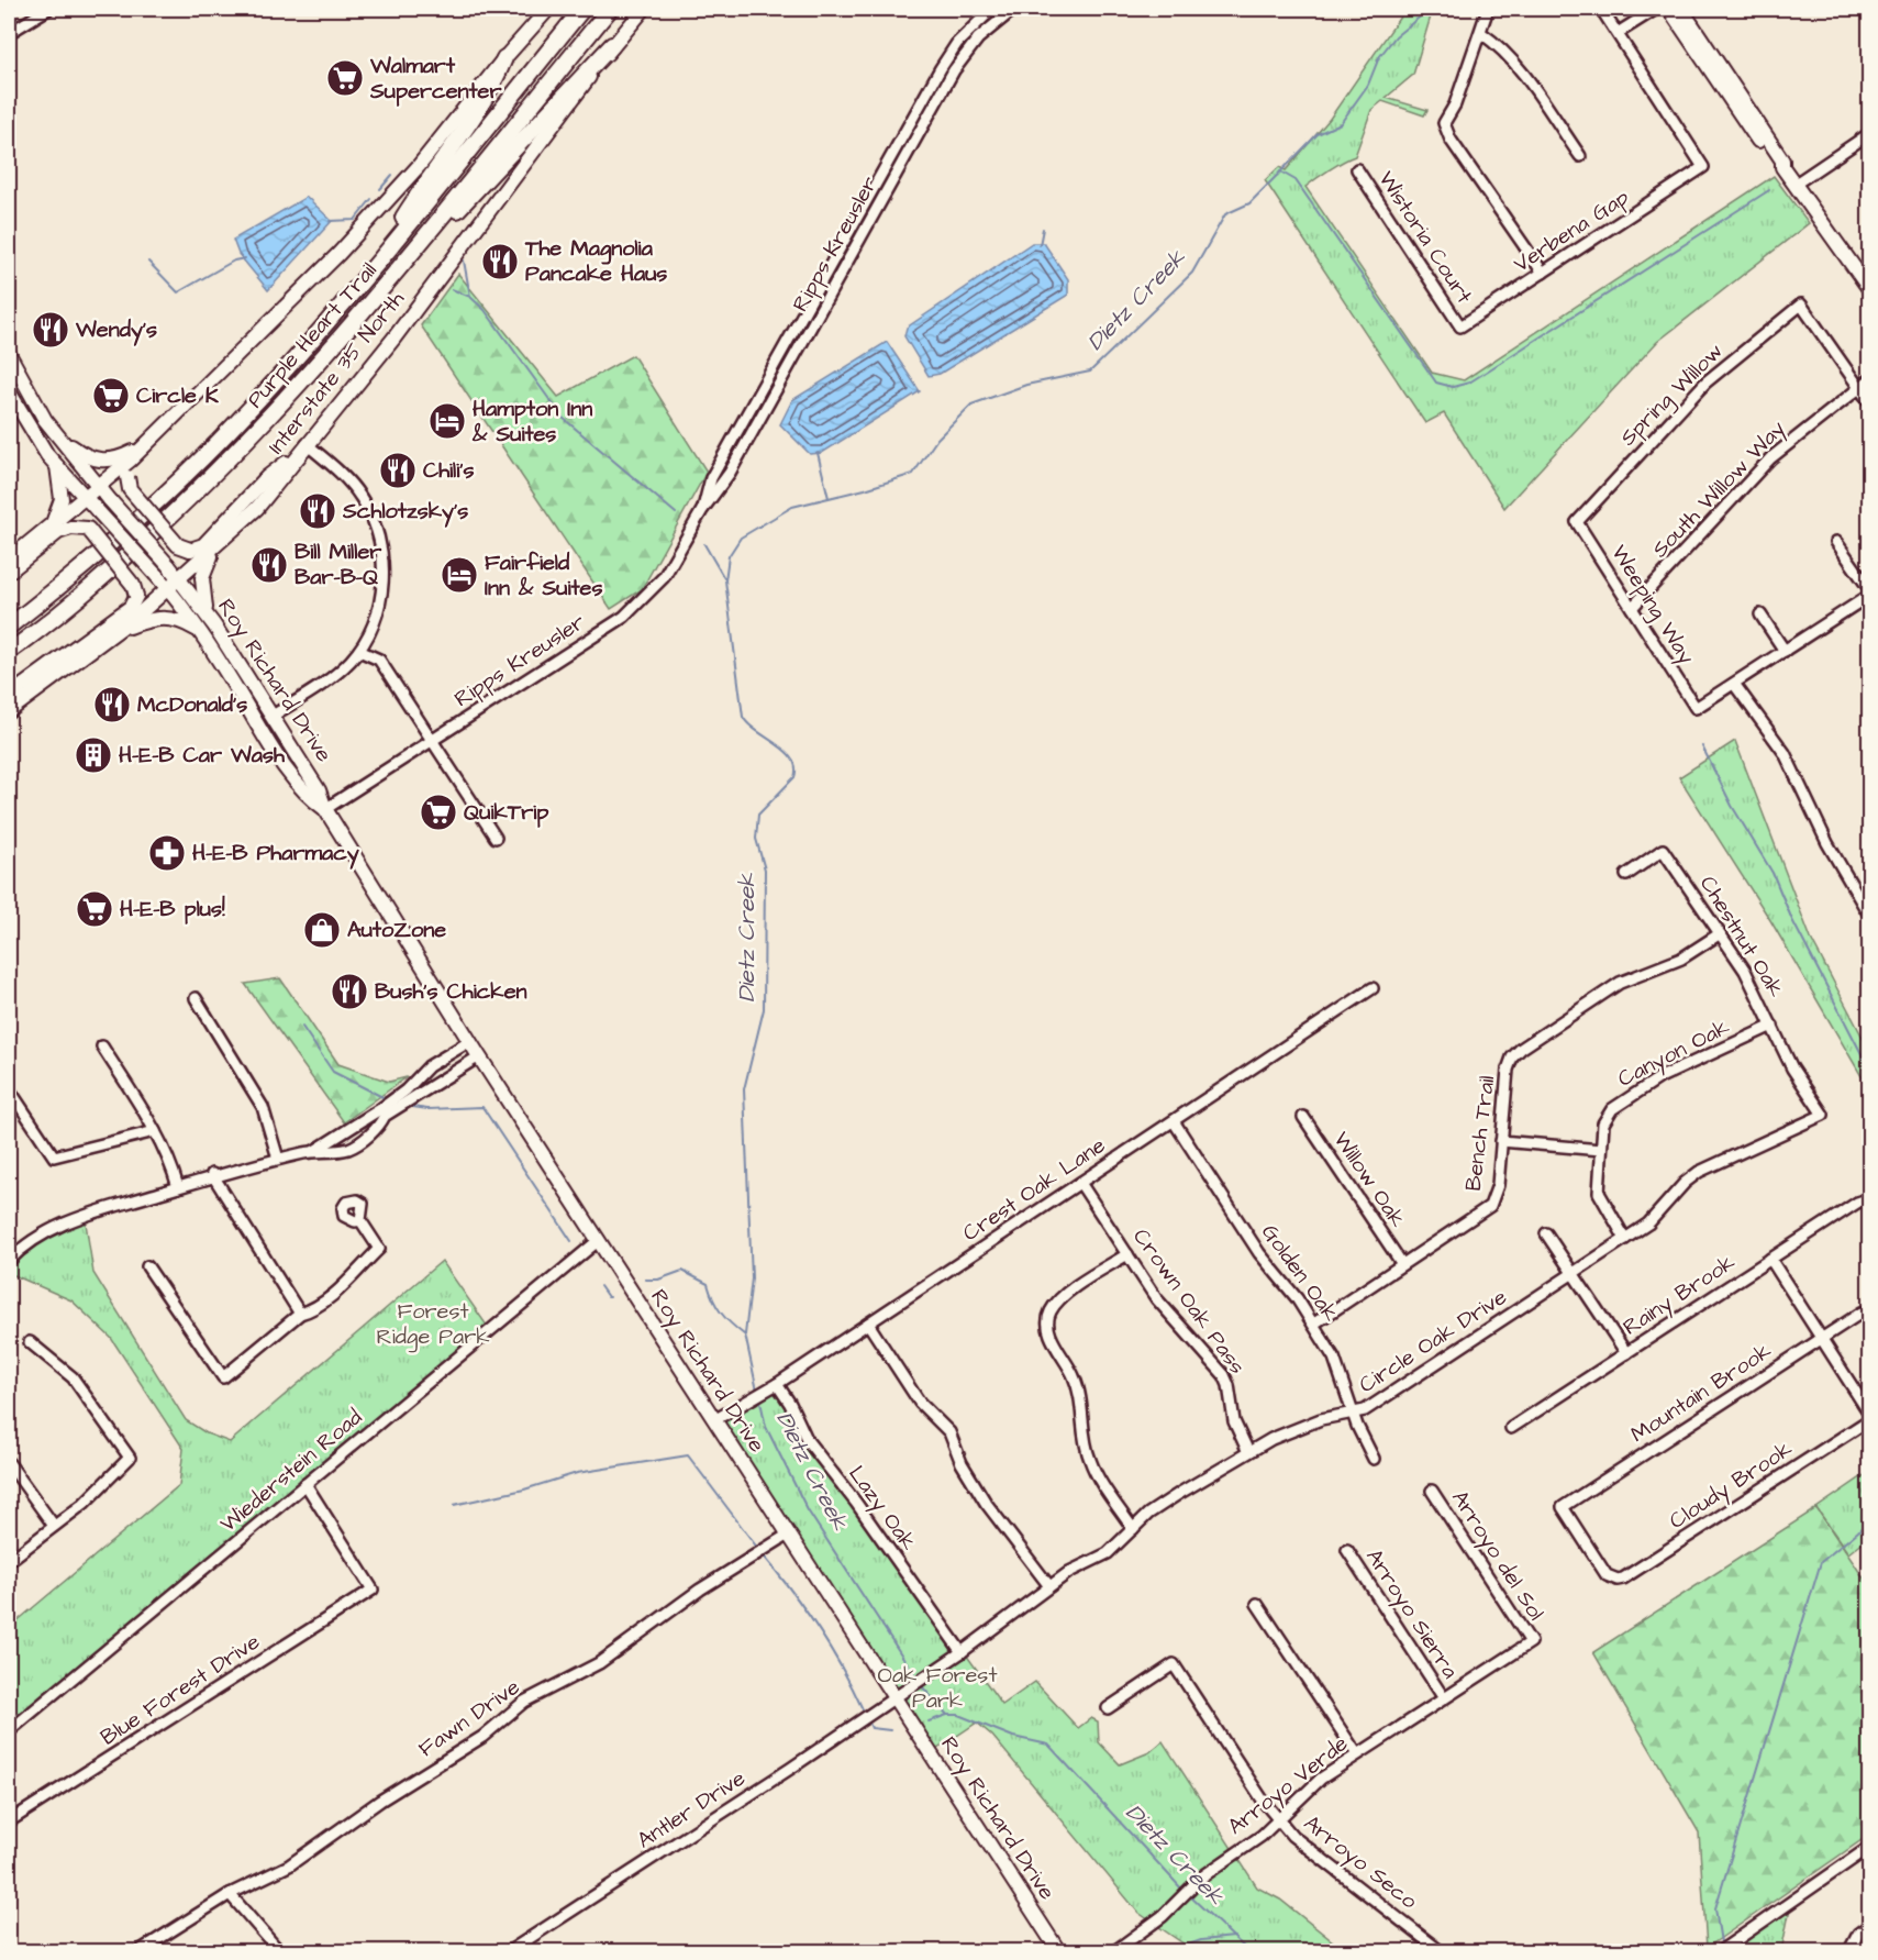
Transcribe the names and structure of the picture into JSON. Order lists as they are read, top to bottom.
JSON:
{
  "streets": {
    "highway": ["Purple Heart Trail"],
    "main road": ["Interstate 35 North", "Roy Richard Drive"],
    "street": [
      "Verbena Gap",
      "Wistoria Court",
      "Ripps Kreusler",
      "Spring Willow",
      "South Willow Way",
      "Weeping Way",
      "Chestnut Oak",
      "Canyon Oak",
      "Bench Trail",
      "Willow Oak",
      "Crest Oak Lane",
      "Golden Oak",
      "Rainy Brook",
      "Crown Oak Pass",
      "Circle Oak Drive",
      "Mountain Brook",
      "Wiederstein Road",
      "Cloudy Brook",
      "Lazy Oak",
      "Arroyo del Sol",
      "Arroyo Sierra",
      "Blue Forest Drive",
      "Fawn Drive",
      "Arroyo Verde",
      "Antler Drive",
      "Arroyo Seco"
    ]
  },
  "crossings": [
    ["Verbena Gap", "Wistoria Court"],
    ["Ripps Kreusler", "Roy Richard Drive"],
    ["Interstate 35 North", "Roy Richard Drive"],
    ["Spring Willow", "South Willow Way"],
    ["Spring Willow", "Weeping Way"],
    ["South Willow Way", "Weeping Way"],
    ["Roy Richard Drive", "Crest Oak Lane"],
    ["Roy Richard Drive", "Circle Oak Drive"],
    ["Roy Richard Drive", "Wiederstein Road"],
    ["Roy Richard Drive", "Fawn Drive"],
    ["Roy Richard Drive", "Antler Drive"],
    ["Chestnut Oak", "Canyon Oak"],
    ["Chestnut Oak", "Bench Trail"],
    ["Chestnut Oak", "Circle Oak Drive"],
    ["Canyon Oak", "Circle Oak Drive"],
    ["Bench Trail", "Willow Oak"],
    ["Bench Trail", "Golden Oak"],
    ["Crest Oak Lane", "Golden Oak"],
    ["Crest Oak Lane", "Crown Oak Pass"],
    ["Crest Oak Lane", "Lazy Oak"],
    ["Golden Oak", "Circle Oak Drive"],
    ["Crown Oak Pass", "Circle Oak Drive"],
    ["Circle Oak Drive", "Lazy Oak"],
    ["Circle Oak Drive", "Antler Drive"],
    ["Mountain Brook", "Cloudy Brook"],
    ["Wiederstein Road", "Blue Forest Drive"],
    ["Arroyo del Sol", "Arroyo Verde"],
    ["Arroyo Sierra", "Arroyo Verde"],
    ["Arroyo Verde", "Arroyo Seco"]
  ],
  "water": ["Dietz Creek"],
  "parks": ["Forest Ridge Park", "Oak Forest Park"],
  "places": {
    "supermarket": [
      "Walmart Supercenter",
      "Circle K",
      "QuikTrip",
      "H-E-B plus!"
    ],
    "restaurant": [
      "The Magnolia Pancake Haus",
      "Wendy's",
      "Chili's",
      "Schlotzsky's",
      "Bill Miller Bar-B-Q",
      "McDonald's",
      "Bush's Chicken"
    ],
    "hotel": ["Hampton Inn & Suites", "Fairfield Inn & Suites"],
    "building": ["H-E-B Car Wash"],
    "pharmacy": ["H-E-B Pharmacy"],
    "shop": ["AutoZone"]
  }
}
